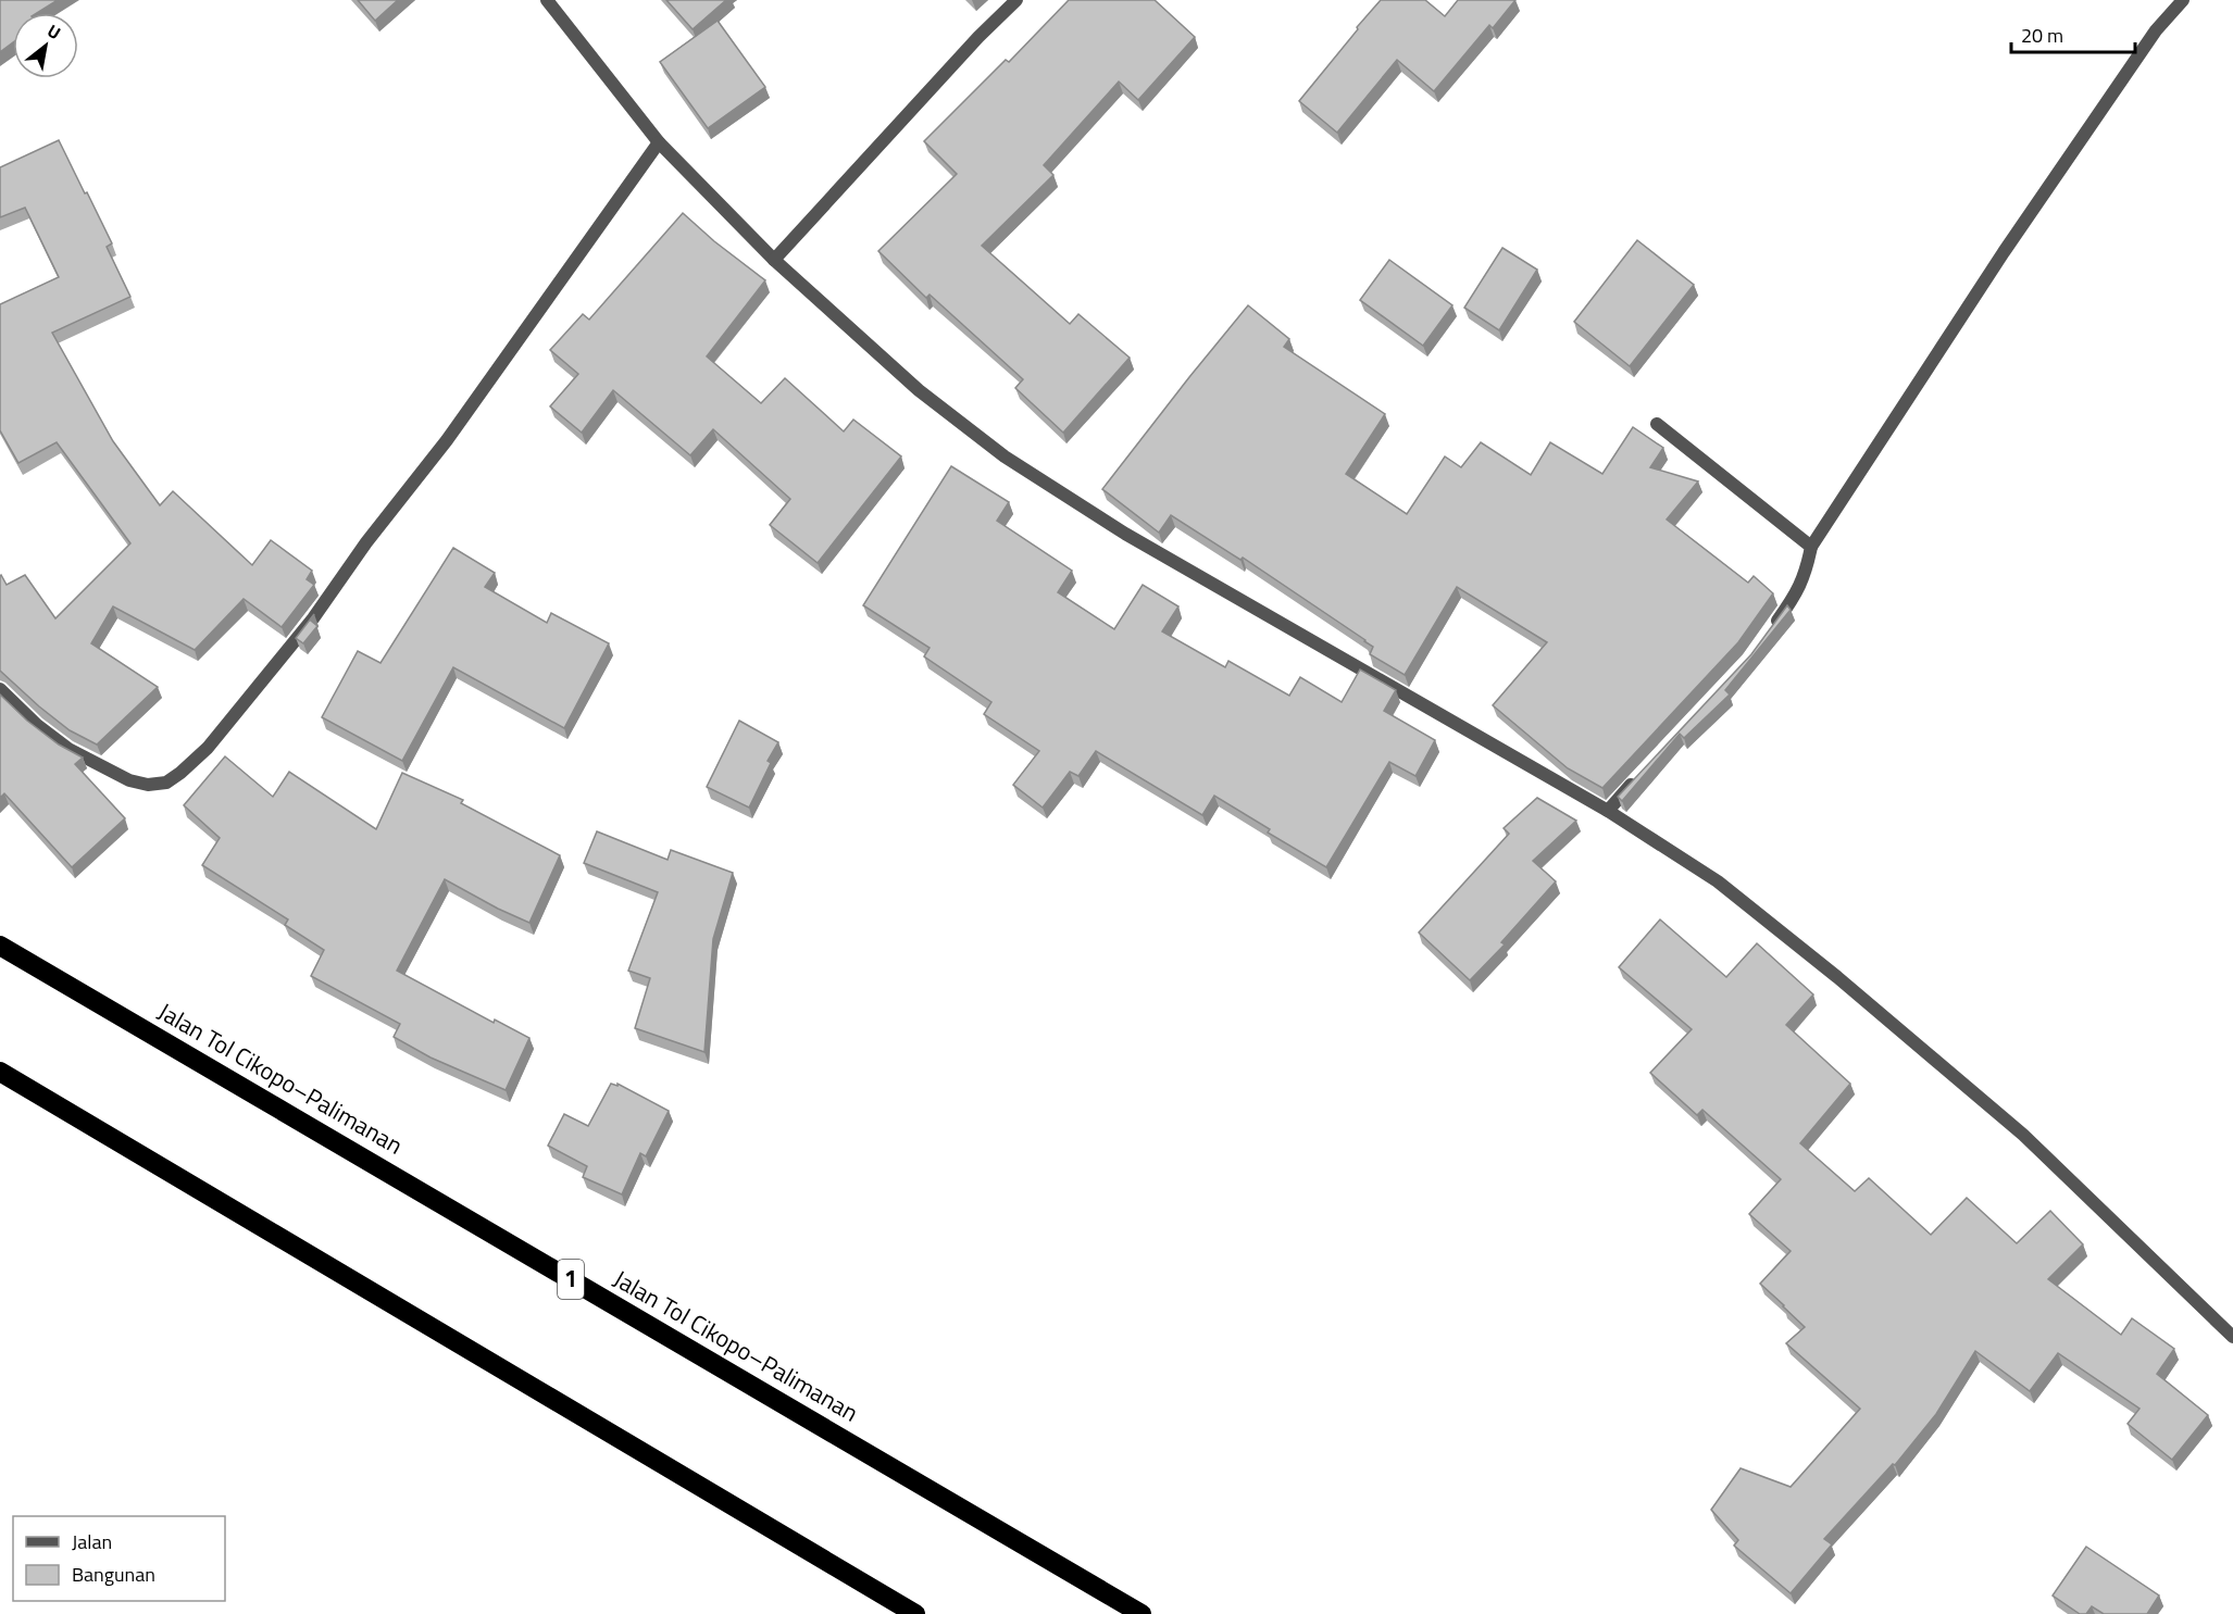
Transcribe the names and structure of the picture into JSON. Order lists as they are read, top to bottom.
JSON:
{
  "streets": {
    "highway": ["Jalan Tol Cikopo–Palimanan", "1"]
  },
  "legend": ["Jalan", "Bangunan"],
  "scale_bar": "20 m",
  "north": "top right"
}
